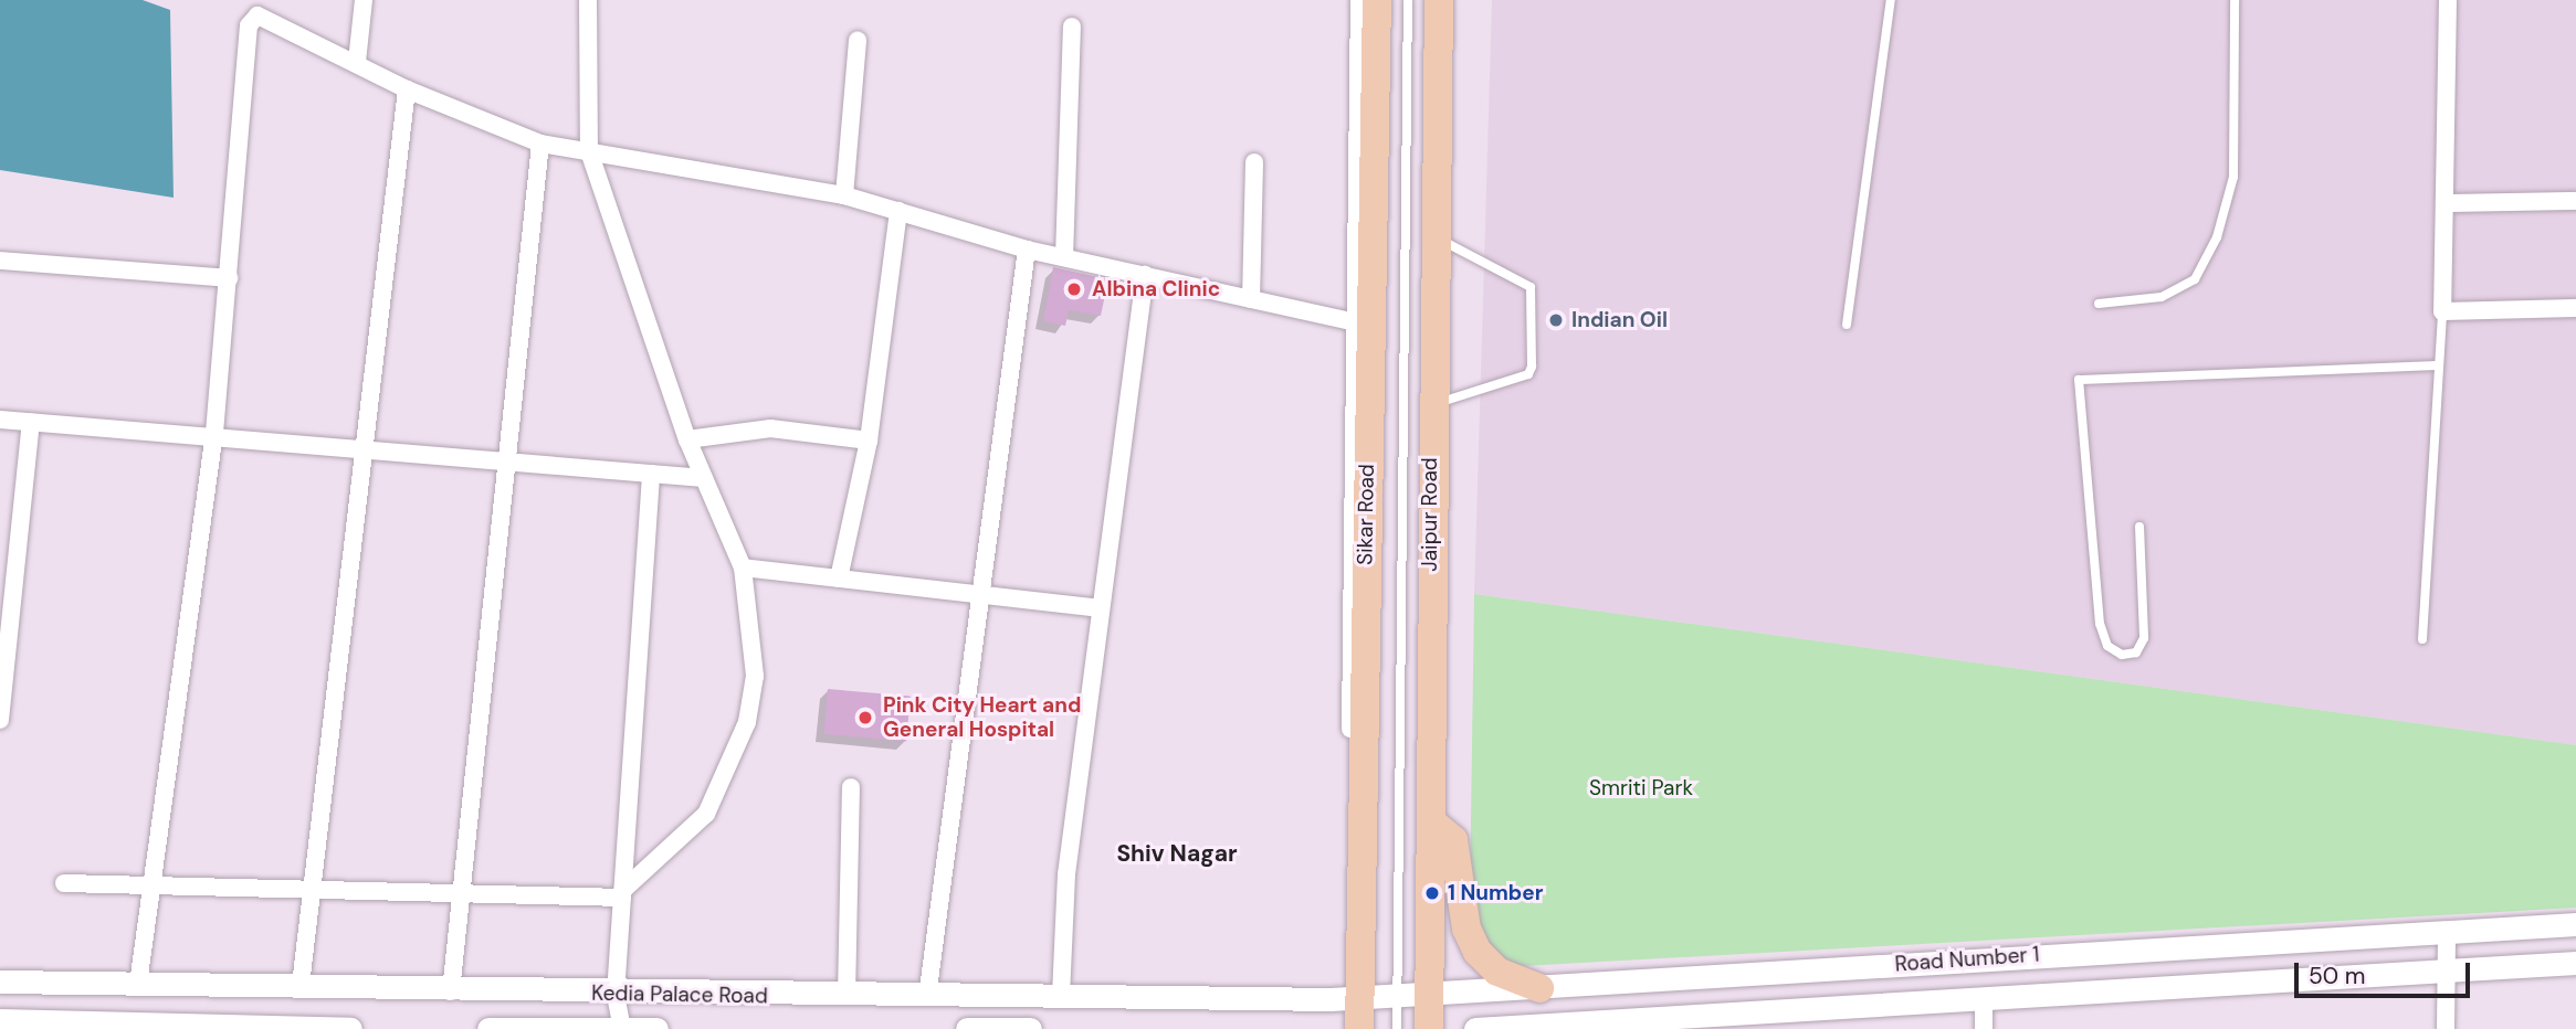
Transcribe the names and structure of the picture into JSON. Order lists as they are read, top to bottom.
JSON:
{
  "streets": {
    "main road": ["Sikar Road", "Jaipur Road"],
    "street": ["Road Number 1", "Kedia Palace Road"]
  },
  "crossings": [
    ["Sikar Road", "Road Number 1"],
    ["Sikar Road", "Kedia Palace Road"],
    ["Jaipur Road", "Road Number 1"],
    ["Road Number 1", "Kedia Palace Road"]
  ],
  "districts": ["Shiv Nagar"],
  "parks": ["Smriti Park"],
  "places": [
    "Albina Clinic",
    "Indian Oil",
    "Pink City Heart and General Hospital",
    "1 Number"
  ],
  "scale_bar": "50 m"
}
